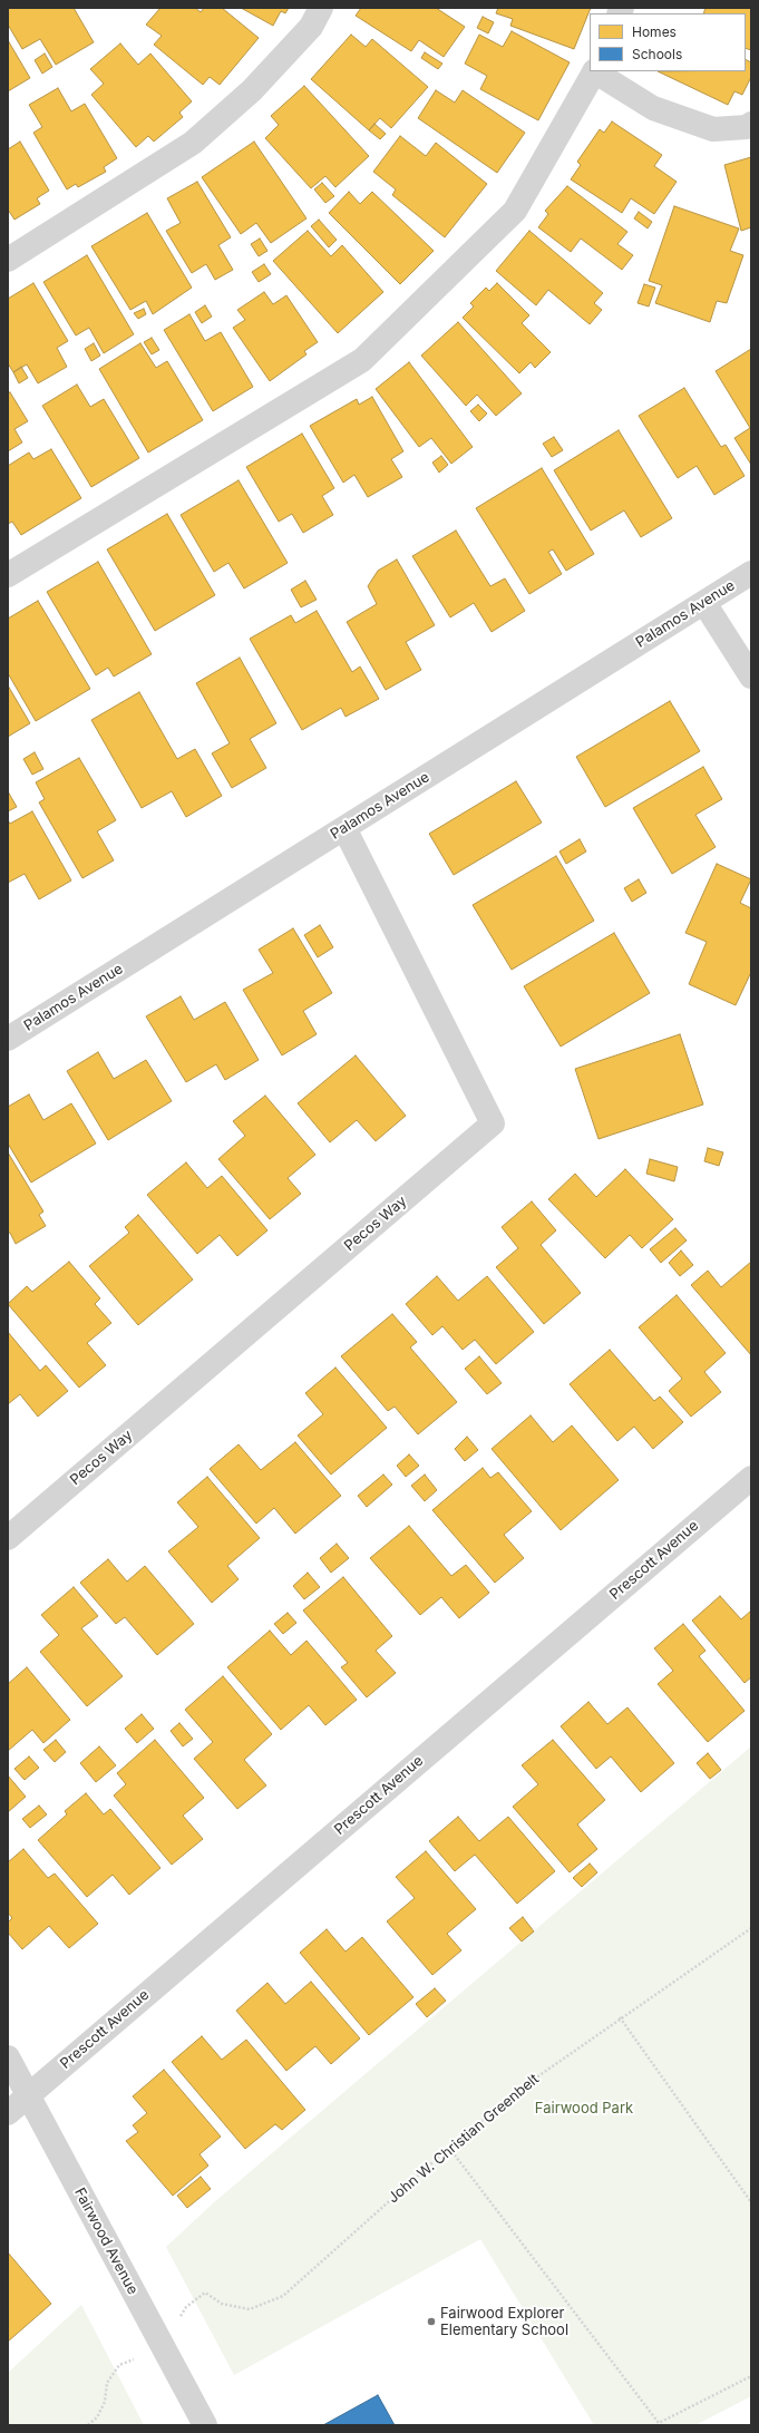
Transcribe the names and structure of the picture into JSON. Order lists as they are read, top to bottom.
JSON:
{
  "streets": {
    "street": [
      "Palamos Avenue",
      "Pecos Way",
      "Prescott Avenue",
      "Fairwood Avenue"
    ],
    "path": ["John W. Christian Greenbelt"]
  },
  "crossings": [
    ["Palamos Avenue", "Pecos Way"],
    ["Prescott Avenue", "Fairwood Avenue"]
  ],
  "parks": ["Fairwood Park"],
  "places": ["Fairwood Explorer Elementary School"],
  "legend": ["Homes", "Schools"]
}
